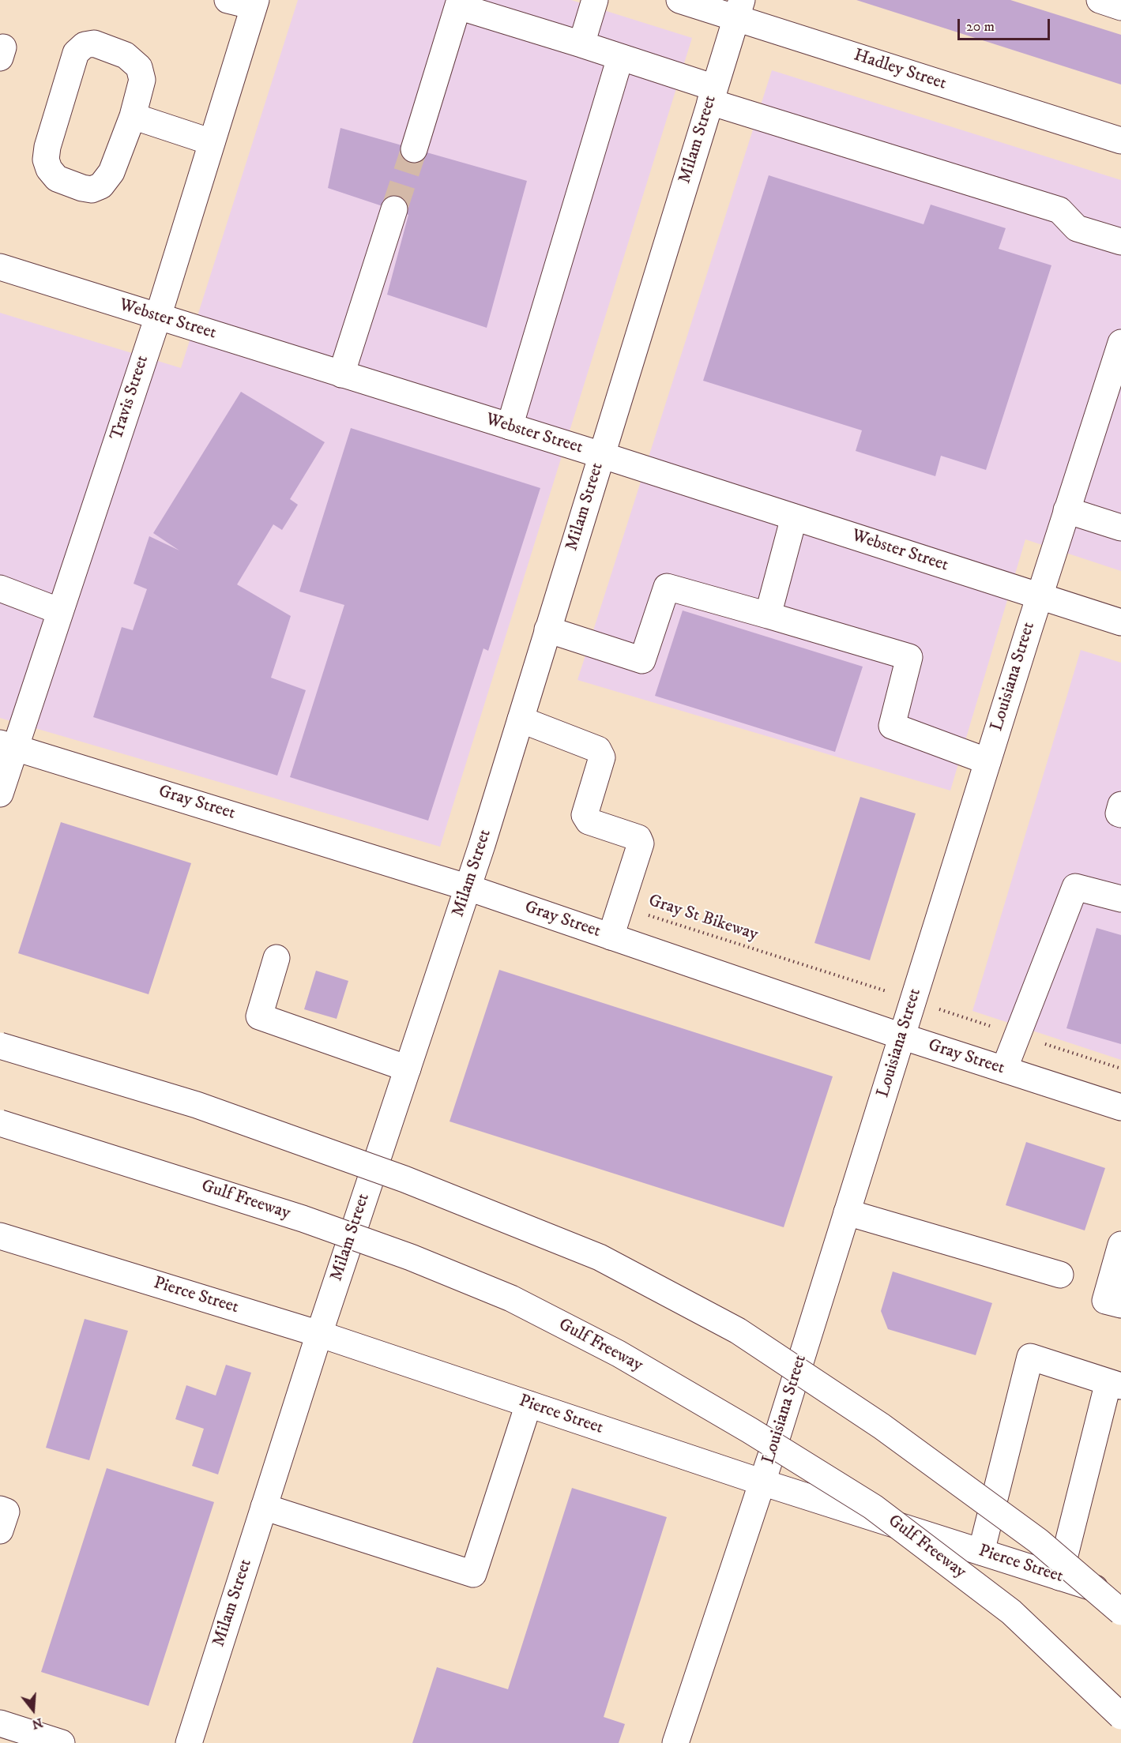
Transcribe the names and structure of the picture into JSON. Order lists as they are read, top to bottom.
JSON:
{
  "streets": {
    "main road": [
      "Hadley Street",
      "Milam Street",
      "Webster Street",
      "Travis Street",
      "Louisiana Street",
      "Gray Street",
      "Gulf Freeway",
      "Pierce Street"
    ],
    "path": ["Gray St Bikeway"]
  },
  "crossings": [
    ["Hadley Street", "Milam Street"],
    ["Milam Street", "Webster Street"],
    ["Milam Street", "Gray Street"],
    ["Milam Street", "Pierce Street"],
    ["Webster Street", "Travis Street"],
    ["Webster Street", "Louisiana Street"],
    ["Travis Street", "Gray Street"],
    ["Louisiana Street", "Gray Street"],
    ["Louisiana Street", "Pierce Street"]
  ],
  "scale_bar": "20 m",
  "north": "bottom"
}
